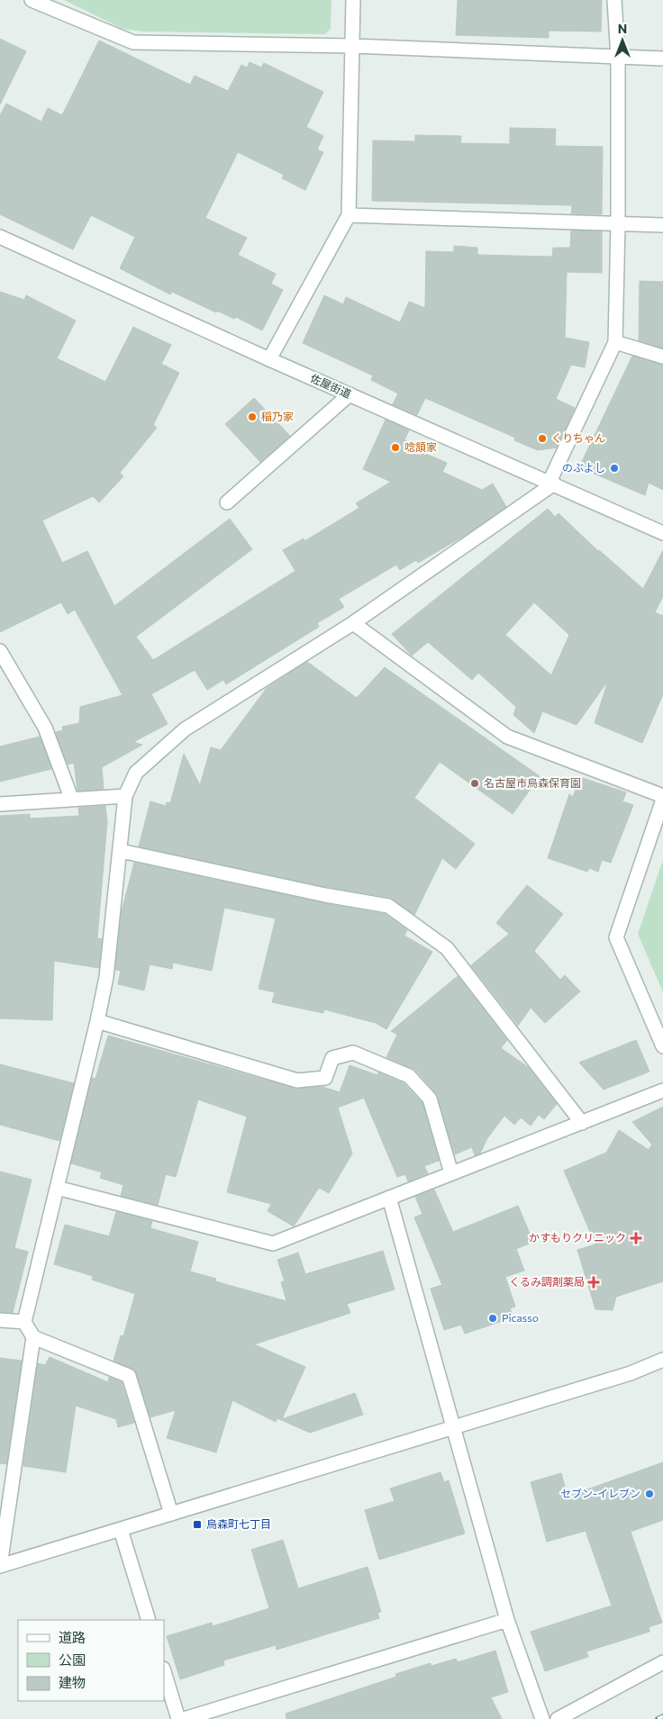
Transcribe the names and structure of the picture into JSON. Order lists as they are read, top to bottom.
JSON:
{
  "streets": {
    "street": ["佐屋街道"]
  },
  "places": {
    "other": [
      "稲乃家",
      "くりちゃん",
      "唸頷家",
      "のぶよし",
      "名古屋市烏森保育園",
      "Picasso",
      "セブン-イレブン"
    ],
    "health": ["かすもりクリニック", "くるみ調剤薬局"],
    "transit": ["烏森町七丁目"]
  },
  "legend": ["道路", "公園", "建物"],
  "north": "top"
}
